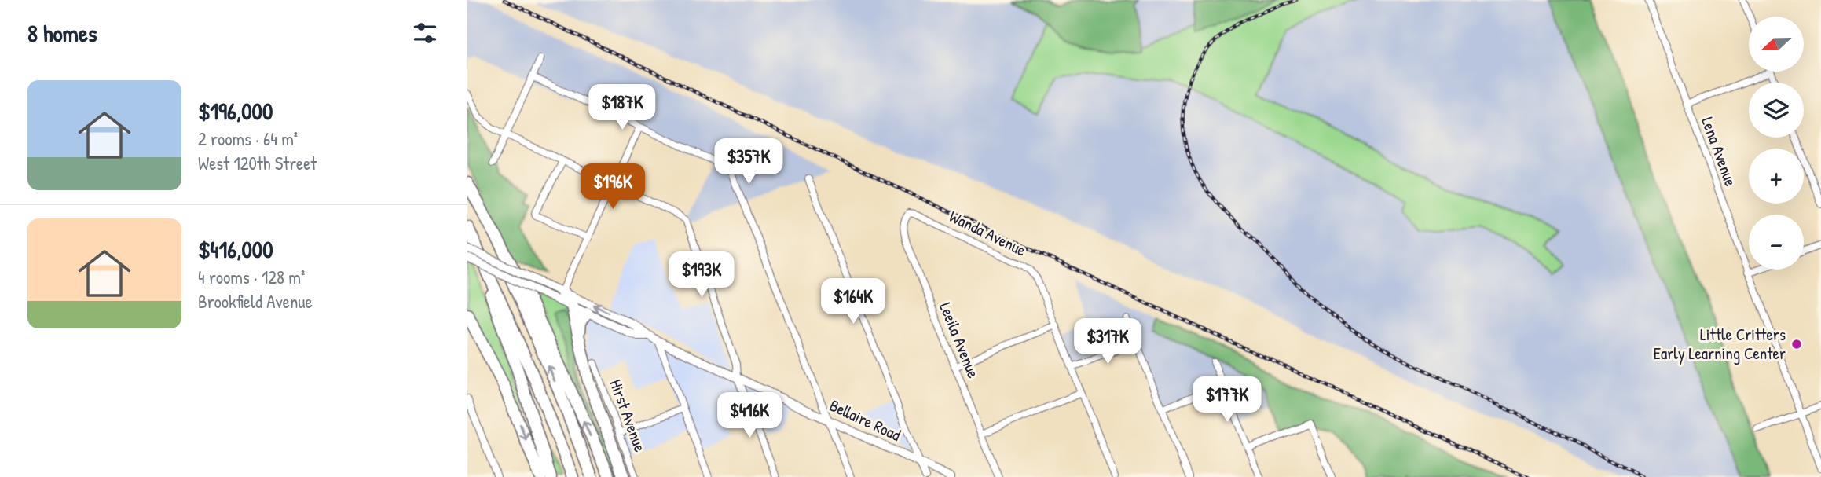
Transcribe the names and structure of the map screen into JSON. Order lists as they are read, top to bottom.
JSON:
{
  "streets": {
    "street": [
      "Lena Avenue",
      "Wanda Avenue",
      "Leeila Avenue",
      "Hirst Avenue",
      "Bellaire Road"
    ]
  },
  "crossings": [
    ["Wanda Avenue", "Leeila Avenue"]
  ],
  "places": ["Little Critters Early Learning Center"],
  "north": "left",
  "page": {
    "heading": "8 homes",
    "map_buttons": ["+", "−"],
    "list": [
      {
        "name": "$196,000",
        "note": "2 rooms · 64 m² · West 120th Street"
      },
      {
        "name": "$416,000",
        "note": "4 rooms · 128 m² · Brookfield Avenue"
      }
    ],
    "price": [
      "$187K",
      "$357K",
      "$196K",
      "$193K",
      "$164K",
      "$317K",
      "$177K",
      "$416K"
    ]
  }
}
